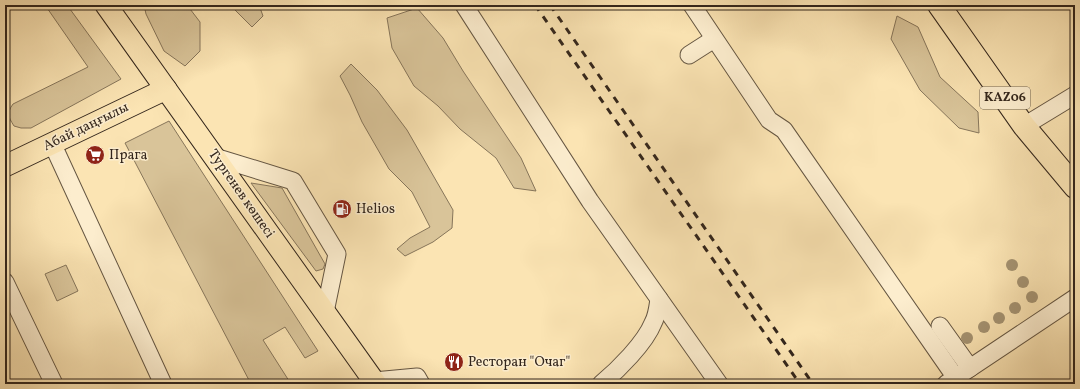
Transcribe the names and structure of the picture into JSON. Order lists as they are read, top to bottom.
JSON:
{
  "streets": {
    "highway": ["KАZ06"],
    "main road": ["Абай даңғылы", "Тургенев көшесі"]
  },
  "crossings": [
    ["Абай даңғылы", "Тургенев көшесі"]
  ],
  "places": {
    "supermarket": ["Прага"],
    "fuel station": ["Helios"],
    "restaurant": ["Ресторан \"Очаг\""]
  }
}
